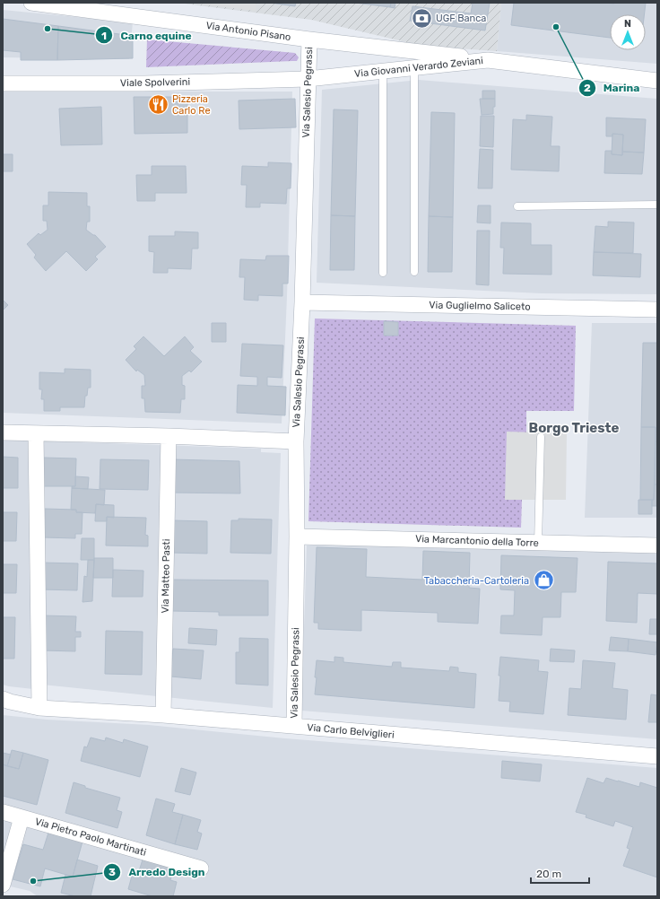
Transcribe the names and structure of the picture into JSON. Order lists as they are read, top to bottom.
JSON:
{
  "streets": {
    "street": [
      "Via Antonio Pisano",
      "Via Giovanni Verardo Zeviani",
      "Viale Spolverini",
      "Via Salesio Pegrassi",
      "Via Guglielmo Saliceto",
      "Via Marcantonio della Torre",
      "Via Matteo Pasti",
      "Via Carlo Belviglieri",
      "Via Pietro Paolo Martinati"
    ]
  },
  "crossings": [
    ["Via Antonio Pisano", "Via Giovanni Verardo Zeviani"],
    ["Via Antonio Pisano", "Via Salesio Pegrassi"],
    ["Via Giovanni Verardo Zeviani", "Viale Spolverini"],
    ["Via Giovanni Verardo Zeviani", "Via Salesio Pegrassi"],
    ["Viale Spolverini", "Via Salesio Pegrassi"],
    ["Via Salesio Pegrassi", "Via Guglielmo Saliceto"],
    ["Via Salesio Pegrassi", "Via Marcantonio della Torre"],
    ["Via Salesio Pegrassi", "Via Carlo Belviglieri"],
    ["Via Matteo Pasti", "Via Carlo Belviglieri"]
  ],
  "districts": ["Borgo Trieste"],
  "places": {
    "bank": ["UGF Banca"],
    "other": ["Marina", "Carno equine", "Arredo Design"],
    "restaurant": ["Pizzeria Carlo Re"],
    "shop": ["Tabaccheria-Cartoleria"]
  },
  "scale_bar": "20 m",
  "north": "top"
}
